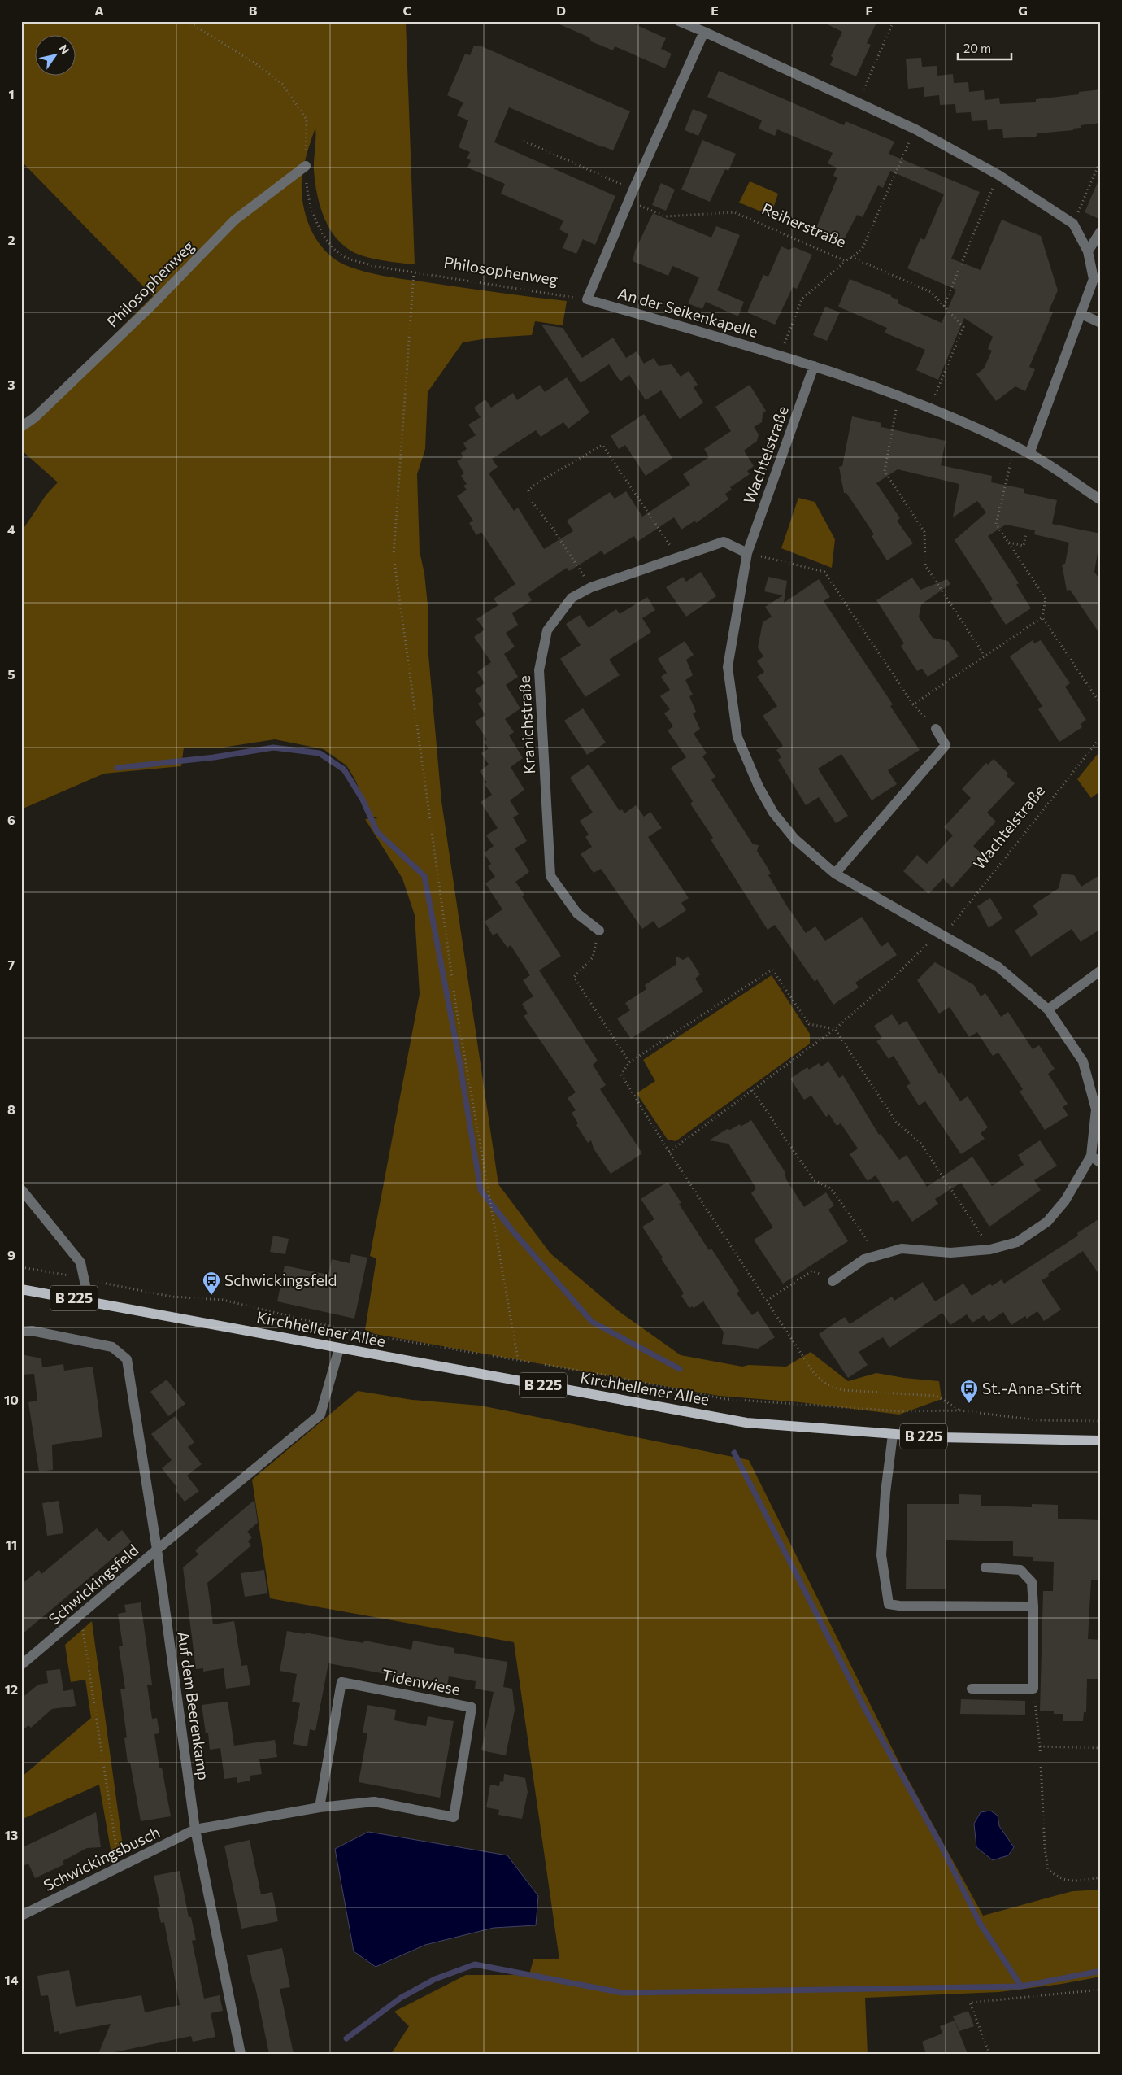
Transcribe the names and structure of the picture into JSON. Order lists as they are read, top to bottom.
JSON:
{
  "streets": {
    "main road": ["B 225", "Kirchhellener Allee"],
    "street": [
      "Philosophenweg",
      "An der Seikenkapelle",
      "Wachtelstraße",
      "Kranichstraße",
      "Schwickingsfeld",
      "Tidenwiese",
      "Auf dem Beerenkamp",
      "Schwickingsbusch"
    ],
    "path": ["Reiherstraße"]
  },
  "crossings": [
    ["Philosophenweg", "An der Seikenkapelle"],
    ["An der Seikenkapelle", "Wachtelstraße"],
    ["Wachtelstraße", "Kranichstraße"],
    ["Kirchhellener Allee", "Schwickingsfeld"],
    ["Schwickingsfeld", "Auf dem Beerenkamp"],
    ["Tidenwiese", "Auf dem Beerenkamp"],
    ["Tidenwiese", "Schwickingsbusch"],
    ["Auf dem Beerenkamp", "Schwickingsbusch"]
  ],
  "places": {
    "bus stop": ["Schwickingsfeld", "St.-Anna-Stift"]
  },
  "scale_bar": "20 m",
  "north": "top right",
  "grid": {
    "columns": [
      "A",
      "B",
      "C",
      "D",
      "E",
      "F",
      "G"
    ],
    "rows": [
      "1",
      "2",
      "3",
      "4",
      "5",
      "6",
      "7",
      "8",
      "9",
      "10",
      "11",
      "12",
      "13",
      "14"
    ]
  }
}
